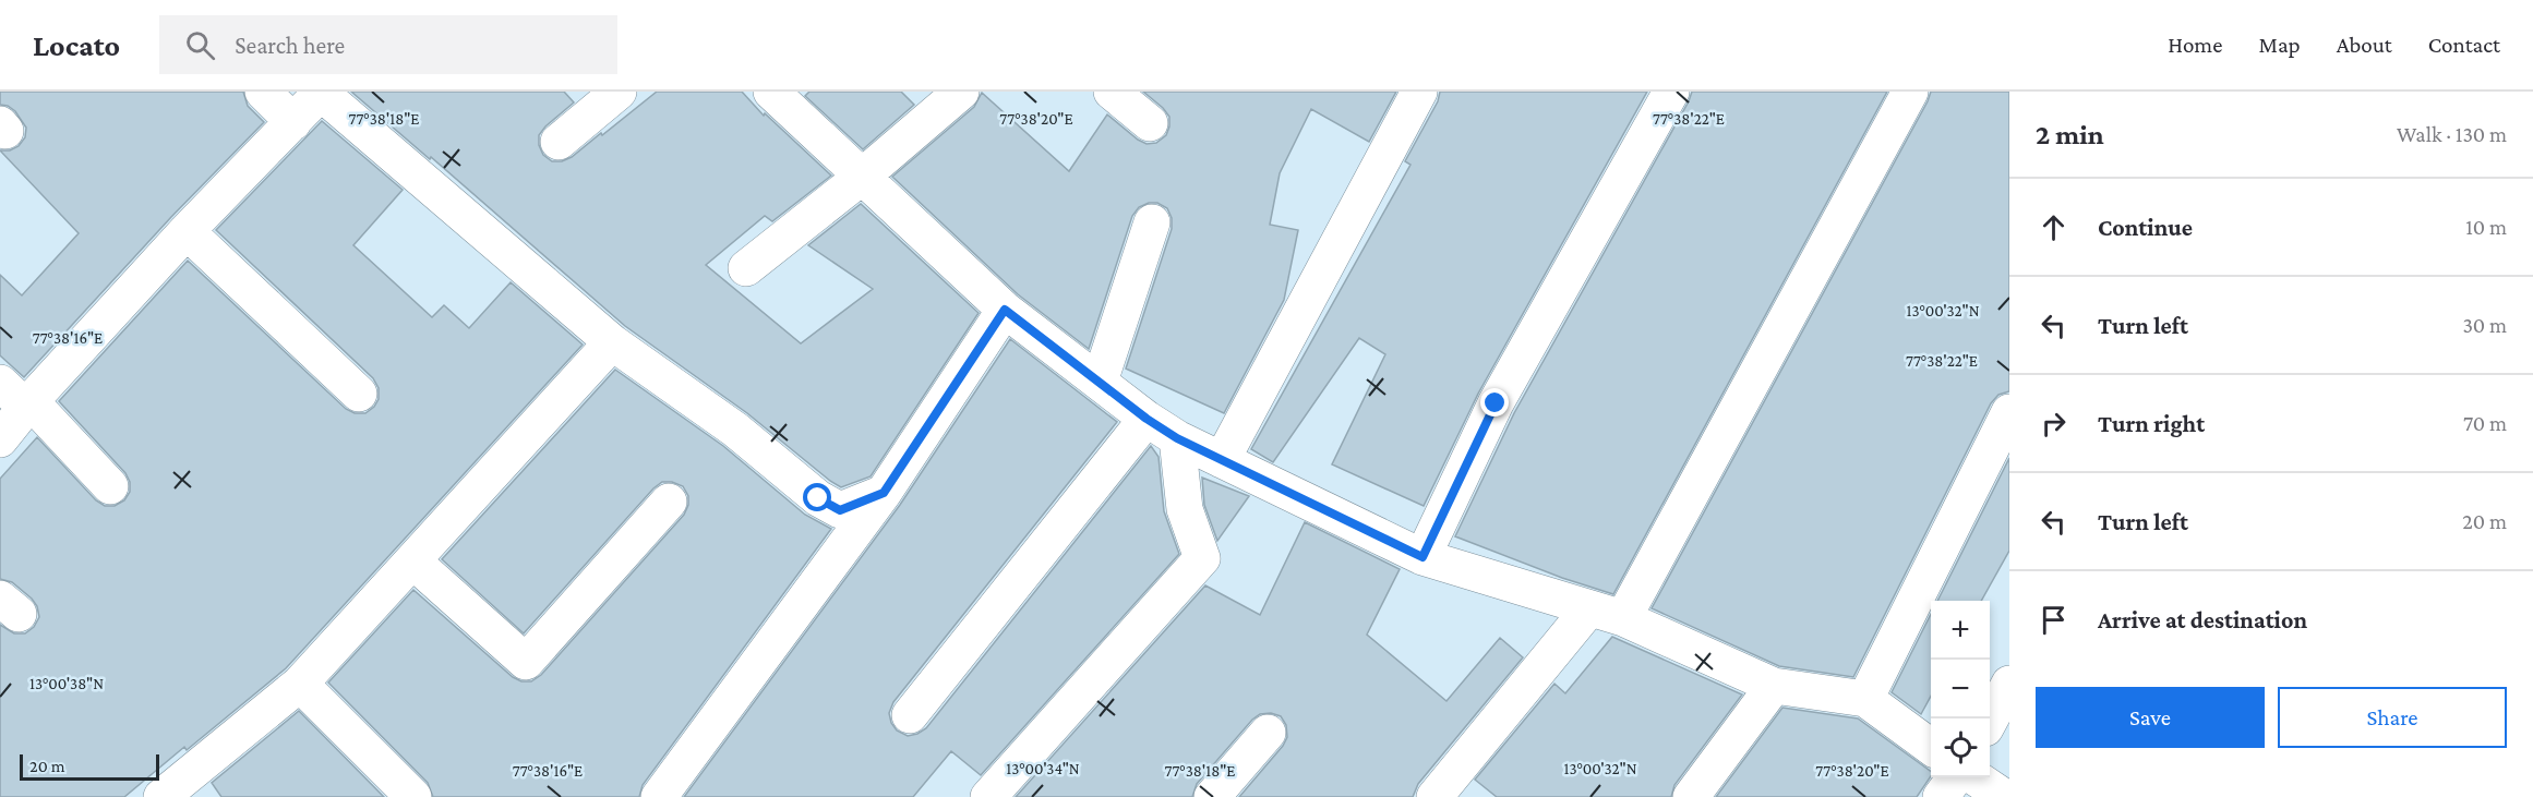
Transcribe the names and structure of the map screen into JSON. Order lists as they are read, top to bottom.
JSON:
{
  "scale_bar": "20 m",
  "page": {
    "header": "Locato",
    "search": "Search here",
    "nav": [
      "Home",
      "Map",
      "About",
      "Contact"
    ],
    "heading": ["2 min", "Walk · 130 m"],
    "list": [
      ["Continue", "10 m"],
      ["Turn left", "30 m"],
      ["Turn right", "70 m"],
      ["Turn left", "20 m"],
      "Arrive at destination"
    ],
    "map_buttons": ["+", "−"],
    "buttons": ["Save", "Share"],
    "scale": "20 m"
  },
  "coordinates": [
    "77°38'18\"E",
    "77°38'20\"E",
    "77°38'22\"E",
    "13°00'32\"N",
    "77°38'16\"E",
    "13°00'38\"N",
    "13°00'34\"N"
  ]
}
